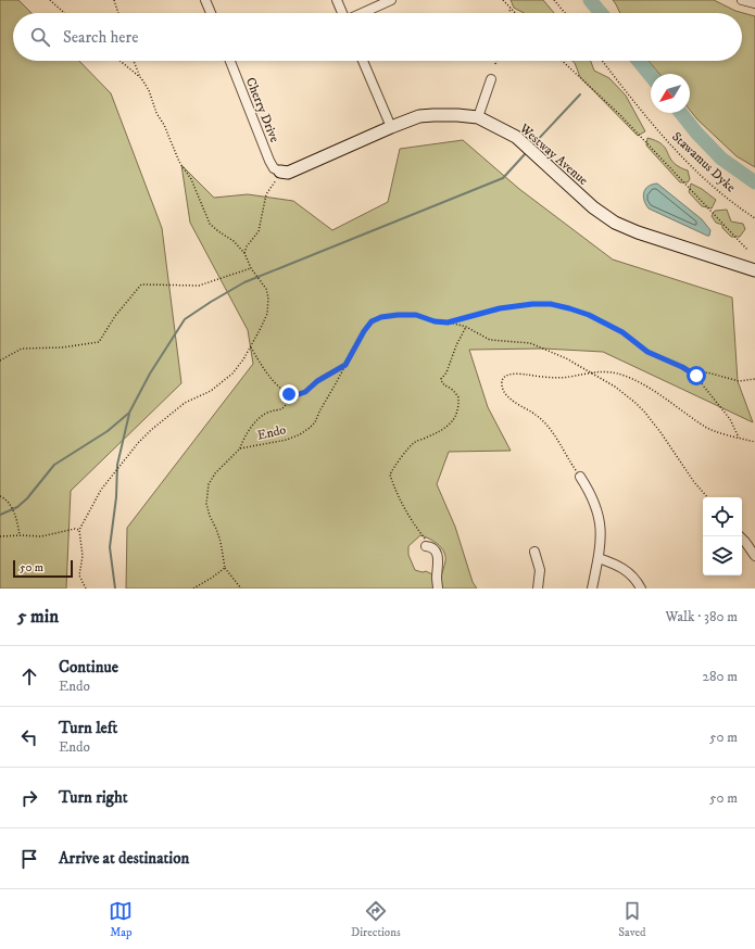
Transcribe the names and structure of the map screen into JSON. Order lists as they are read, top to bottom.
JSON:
{
  "streets": {
    "street": ["Cherry Drive", "Westway Avenue"],
    "path": ["Stawamus Dyke", "Endo"]
  },
  "crossings": [
    ["Cherry Drive", "Westway Avenue"]
  ],
  "scale_bar": "50 m",
  "north": "bottom left",
  "page": {
    "search": "Search here",
    "scale": "50 m",
    "heading": ["5 min", "Walk · 380 m"],
    "list": [
      ["Continue", "Endo", "280 m"],
      ["Turn left", "Endo", "50 m"],
      ["Turn right", "50 m"],
      "Arrive at destination"
    ],
    "nav": ["Map", "Directions", "Saved"]
  }
}
